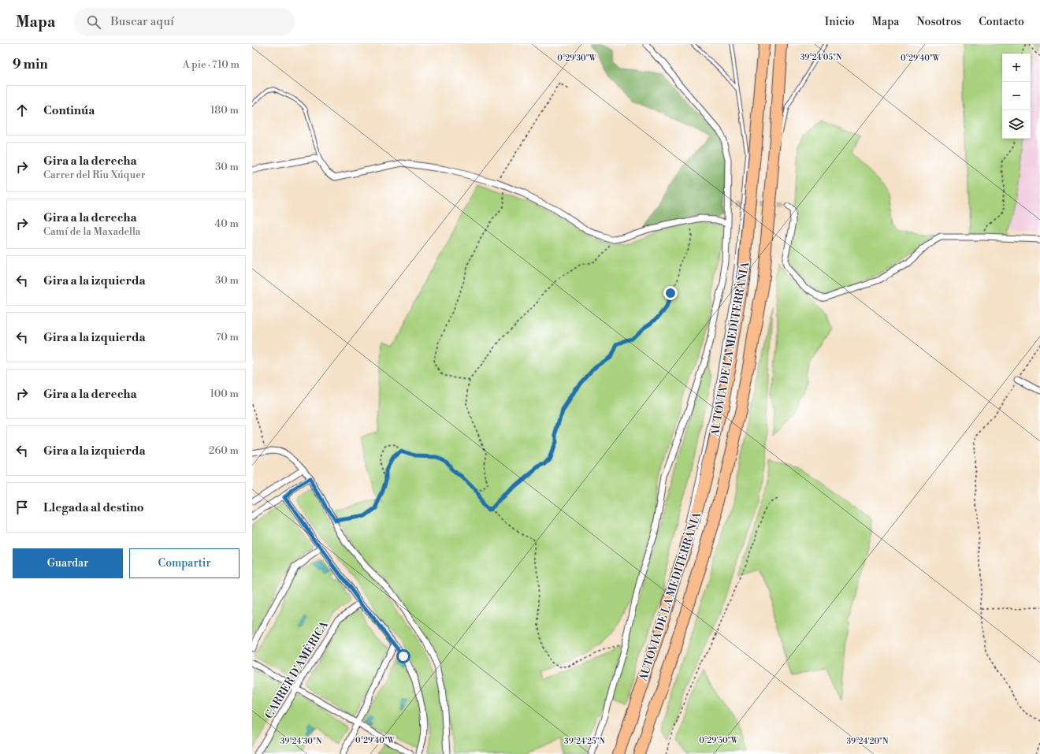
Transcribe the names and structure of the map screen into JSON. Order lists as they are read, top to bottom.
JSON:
{
  "streets": {
    "highway": ["AUTOVIA DE LA MEDITERRÀNIA"],
    "street": ["CARRER D'AMÈRICA"]
  },
  "page": {
    "header": "Mapa",
    "search": "Buscar aquí",
    "nav": [
      "Inicio",
      "Mapa",
      "Nosotros",
      "Contacto"
    ],
    "heading": ["9 min", "A pie · 710 m"],
    "map_buttons": ["+", "−"],
    "list": [
      ["Continúa", "180 m"],
      ["Gira a la derecha", "Carrer del Riu Xúquer", "30 m"],
      ["Gira a la derecha", "Camí de la Maxadella", "40 m"],
      ["Gira a la izquierda", "30 m"],
      ["Gira a la izquierda", "70 m"],
      ["Gira a la derecha", "100 m"],
      ["Gira a la izquierda", "260 m"],
      "Llegada al destino"
    ],
    "buttons": ["Guardar", "Compartir"]
  },
  "coordinates": [
    "39°24'05\"N",
    "0°29'30\"W",
    "0°29'40\"W",
    "0°29'50\"W",
    "39°24'30\"N",
    "39°24'25\"N",
    "39°24'20\"N"
  ]
}
